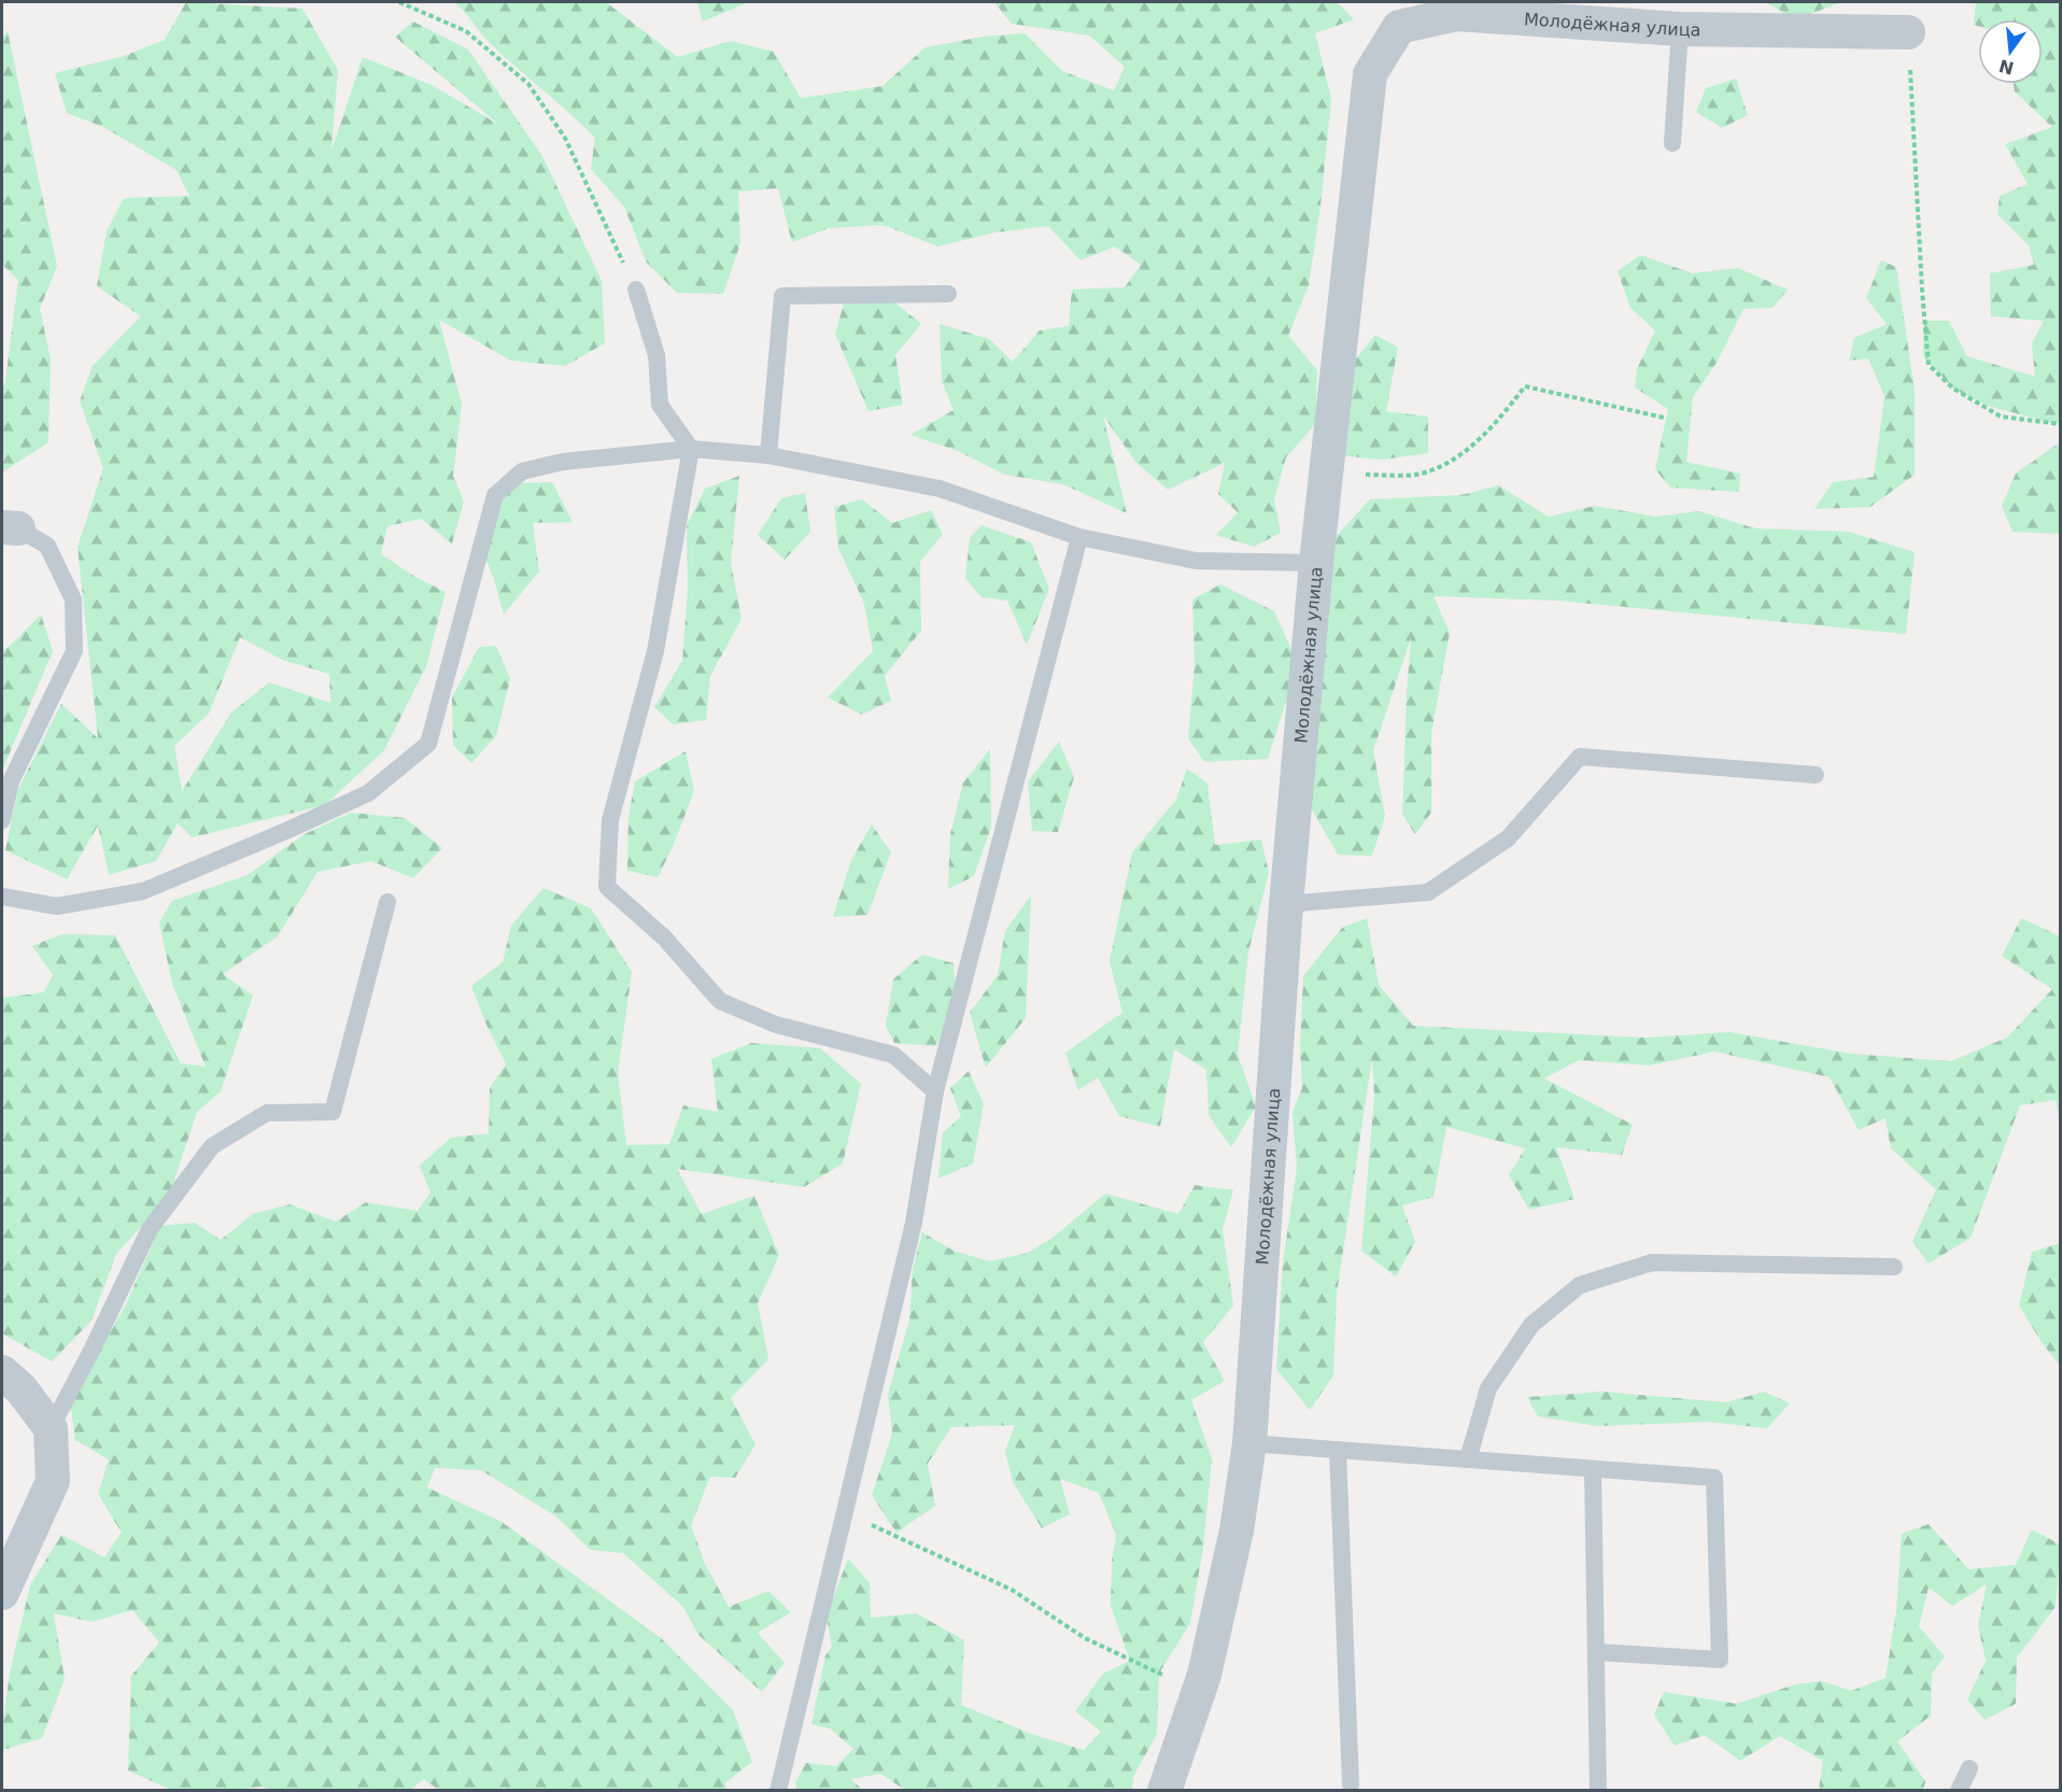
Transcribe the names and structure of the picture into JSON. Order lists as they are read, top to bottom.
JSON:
{
  "streets": {
    "street": ["Молодёжная улица"]
  },
  "north": "bottom"
}
